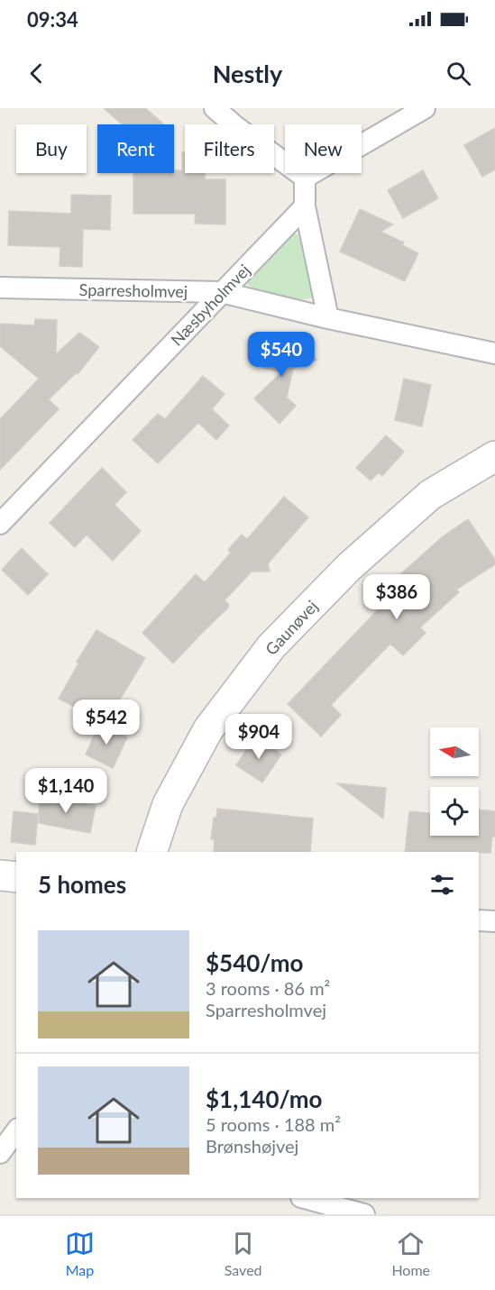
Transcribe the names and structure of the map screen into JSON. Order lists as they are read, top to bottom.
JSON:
{
  "streets": {
    "street": ["Sparresholmvej", "Næsbyholmvej", "Gaunøvej"]
  },
  "crossings": [
    ["Sparresholmvej", "Næsbyholmvej"]
  ],
  "north": "left",
  "page": {
    "status": "09:34",
    "header": "Nestly",
    "chip": [
      "Buy",
      "Rent",
      "Filters",
      "New"
    ],
    "price": [
      "$540",
      "$386",
      "$542",
      "$904",
      "$1,140"
    ],
    "heading": "5 homes",
    "list": [
      {
        "name": "$540/mo",
        "note": "3 rooms · 86 m² · Sparresholmvej"
      },
      {
        "name": "$1,140/mo",
        "note": "5 rooms · 188 m² · Brønshøjvej"
      }
    ],
    "tabs": ["Map", "Saved", "Home"]
  }
}
